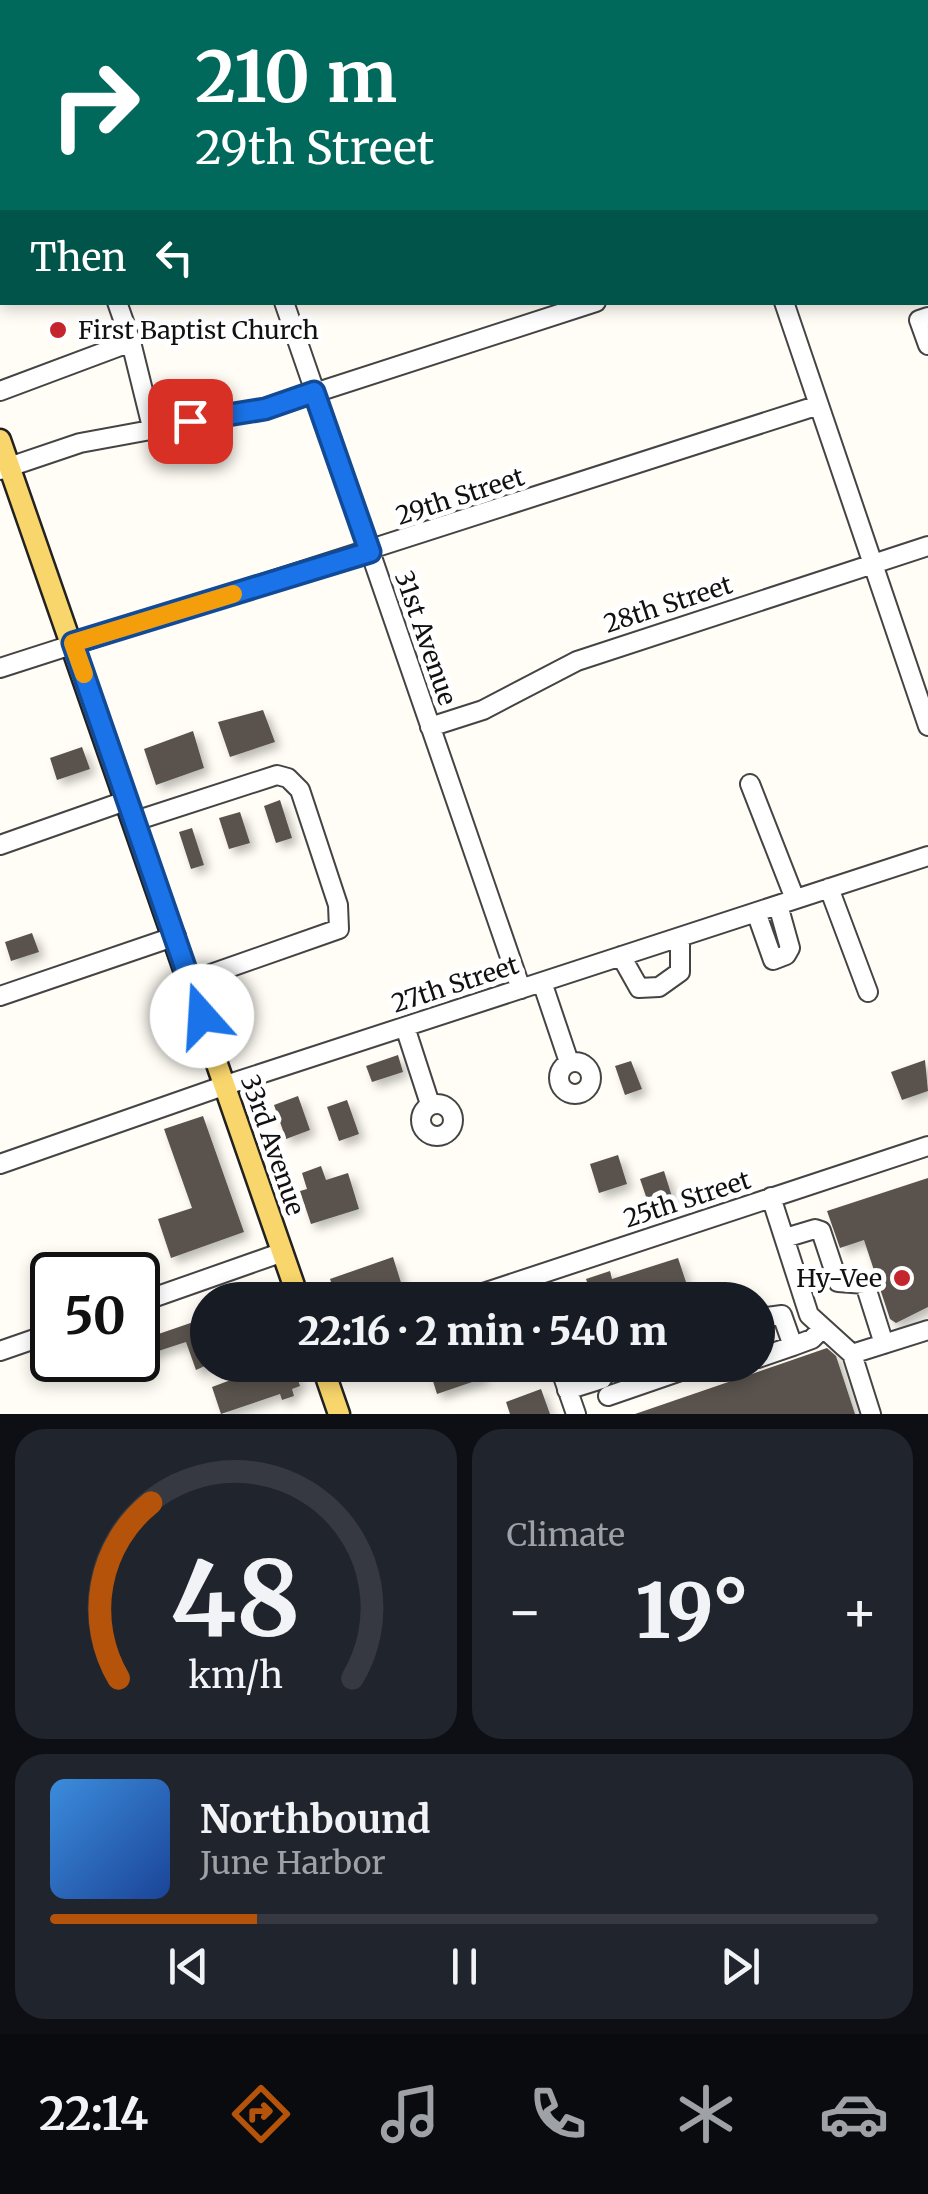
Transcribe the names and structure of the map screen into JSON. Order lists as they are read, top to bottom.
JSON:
{
  "streets": {
    "main road": ["33rd Avenue"],
    "street": [
      "29th Street",
      "28th Street",
      "31st Avenue",
      "27th Street",
      "25th Street"
    ]
  },
  "crossings": [
    ["29th Street", "31st Avenue"],
    ["29th Street", "33rd Avenue"],
    ["28th Street", "31st Avenue"],
    ["31st Avenue", "27th Street"],
    ["27th Street", "33rd Avenue"]
  ],
  "places": ["First Baptist Church", "Hy-Vee"],
  "page": {
    "turn": ["210 m", "29th Street"],
    "then": "Then",
    "limit": "50",
    "trip": "22:16 · 2 min · 540 m",
    "tile": "Climate",
    "heat": ["−", "19°", "+"],
    "song": ["Northbound", "June Harbor"],
    "tabs": "22:14",
    "gauge": ["48", "km/h"]
  }
}
